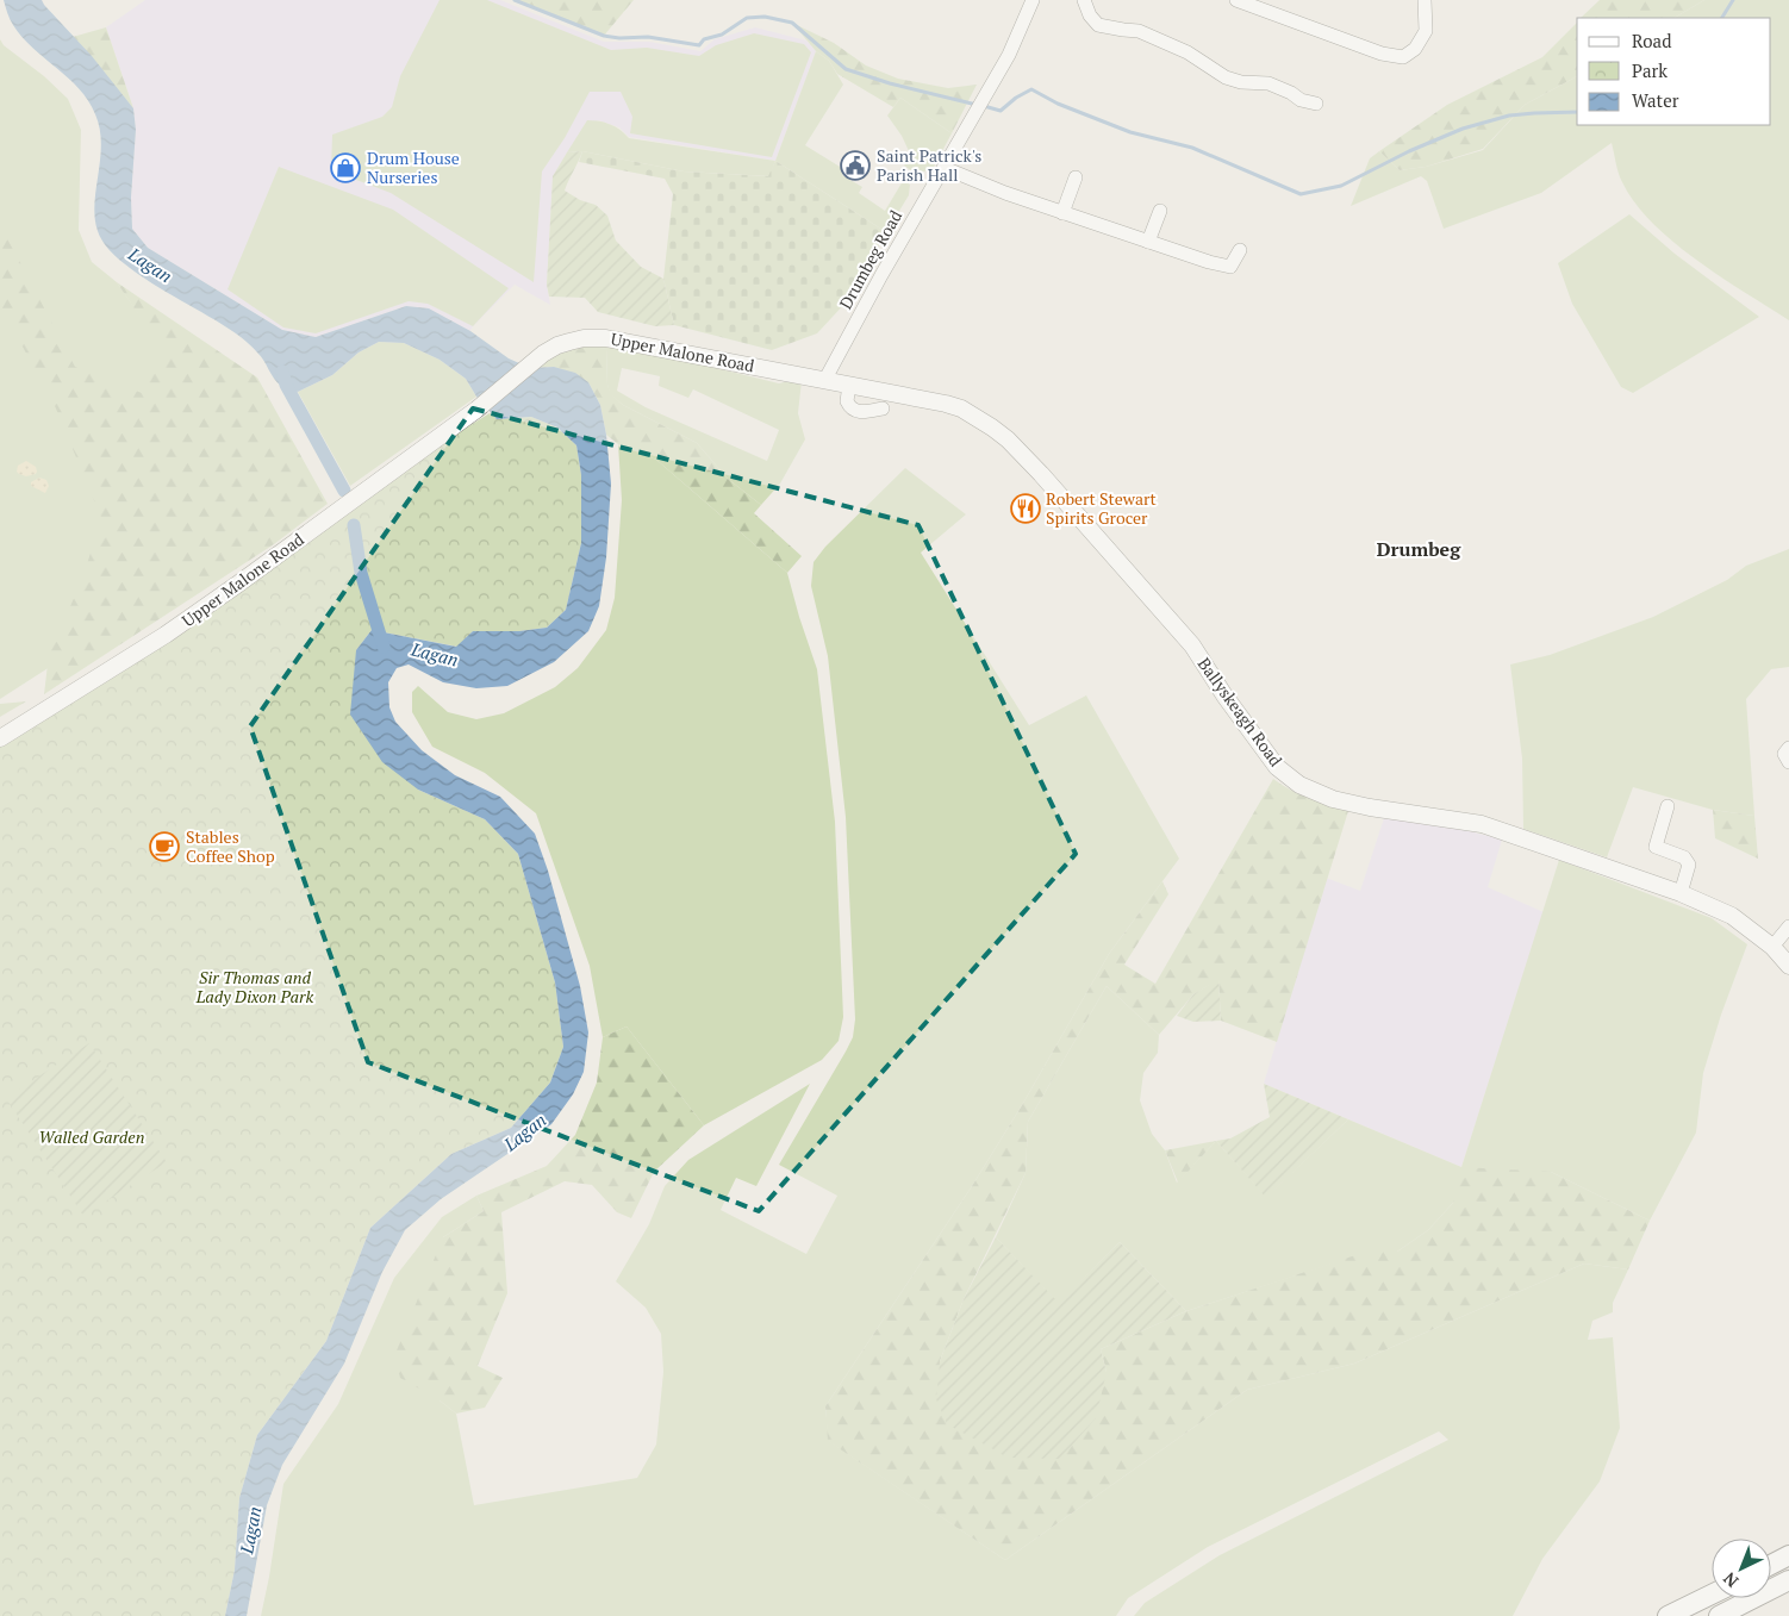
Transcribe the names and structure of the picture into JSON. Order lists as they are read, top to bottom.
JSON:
{
  "streets": {
    "main road": ["Upper Malone Road", "Ballyskeagh Road"],
    "street": ["Drumbeg Road"]
  },
  "crossings": [
    ["Drumbeg Road", "Upper Malone Road"],
    ["Drumbeg Road", "Ballyskeagh Road"],
    ["Upper Malone Road", "Ballyskeagh Road"]
  ],
  "districts": ["Drumbeg"],
  "water": ["Lagan"],
  "parks": ["Sir Thomas and Lady Dixon Park", "Walled Garden"],
  "places": {
    "public building": ["Saint Patrick's Parish Hall"],
    "shop": ["Drum House Nurseries"],
    "restaurant": ["Robert Stewart Spirits Grocer"],
    "cafe": ["Stables Coffee Shop"]
  },
  "legend": ["Road", "Park", "Water"],
  "north": "bottom left"
}
